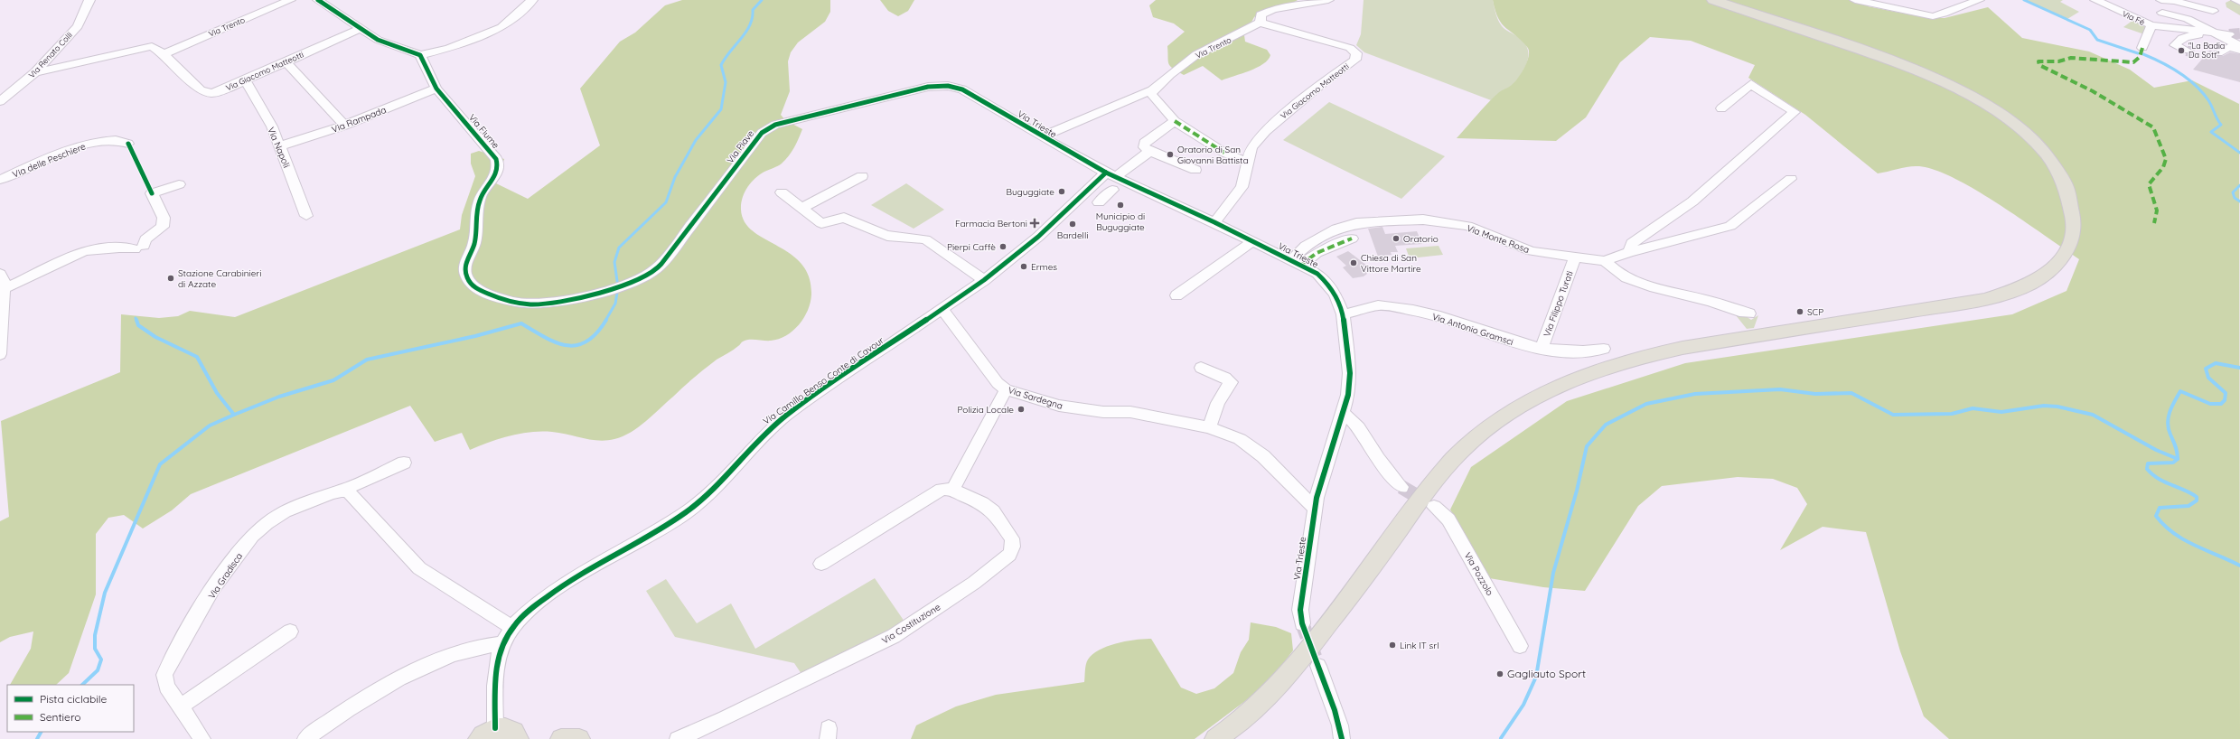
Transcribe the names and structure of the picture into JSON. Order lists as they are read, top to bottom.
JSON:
{
  "streets": {
    "street": [
      "Via Fé",
      "Via Trento",
      "Via Renato Colli",
      "Via Giacomo Matteotti",
      "Via Rampada",
      "Via Trieste",
      "Via Fiume",
      "Via Piave",
      "Via Napoli",
      "Via delle Peschiere",
      "Via Monte Rosa",
      "Via Filippo Turati",
      "Via Antonio Gramsci",
      "Via Camillo Benso Conte di Cavour",
      "Via Sardegna",
      "Via Pozzolo",
      "Via Gradisca",
      "Via Costituzione"
    ]
  },
  "crossings": [
    ["Via Trento", "Via Giacomo Matteotti"],
    ["Via Trento", "Via Trieste"],
    ["Via Renato Colli", "Via Giacomo Matteotti"],
    ["Via Giacomo Matteotti", "Via Trieste"],
    ["Via Giacomo Matteotti", "Via Napoli"],
    ["Via Rampada", "Via Fiume"],
    ["Via Rampada", "Via Napoli"],
    ["Via Trieste", "Via Piave"],
    ["Via Trieste", "Via Monte Rosa"],
    ["Via Trieste", "Via Antonio Gramsci"],
    ["Via Trieste", "Via Camillo Benso Conte di Cavour"],
    ["Via Trieste", "Via Sardegna"],
    ["Via Fiume", "Via Piave"],
    ["Via Monte Rosa", "Via Filippo Turati"],
    ["Via Filippo Turati", "Via Antonio Gramsci"],
    ["Via Camillo Benso Conte di Cavour", "Via Sardegna"]
  ],
  "places": {
    "other": [
      "\"La Badia Da Sott\"",
      "Oratorio di San Giovanni Battista",
      "Buguggiate",
      "Municipio di Buguggiate",
      "Bardelli",
      "Oratorio",
      "Pierpi Caffè",
      "Chiesa di San Vittore Martire",
      "Ermes",
      "Stazione Carabinieri di Azzate",
      "SCP",
      "Polizia Locale",
      "Link IT srl",
      "Gagliauto Sport"
    ],
    "health": ["Farmacia Bertoni"]
  },
  "legend": ["Pista ciclabile", "Sentiero"]
}
